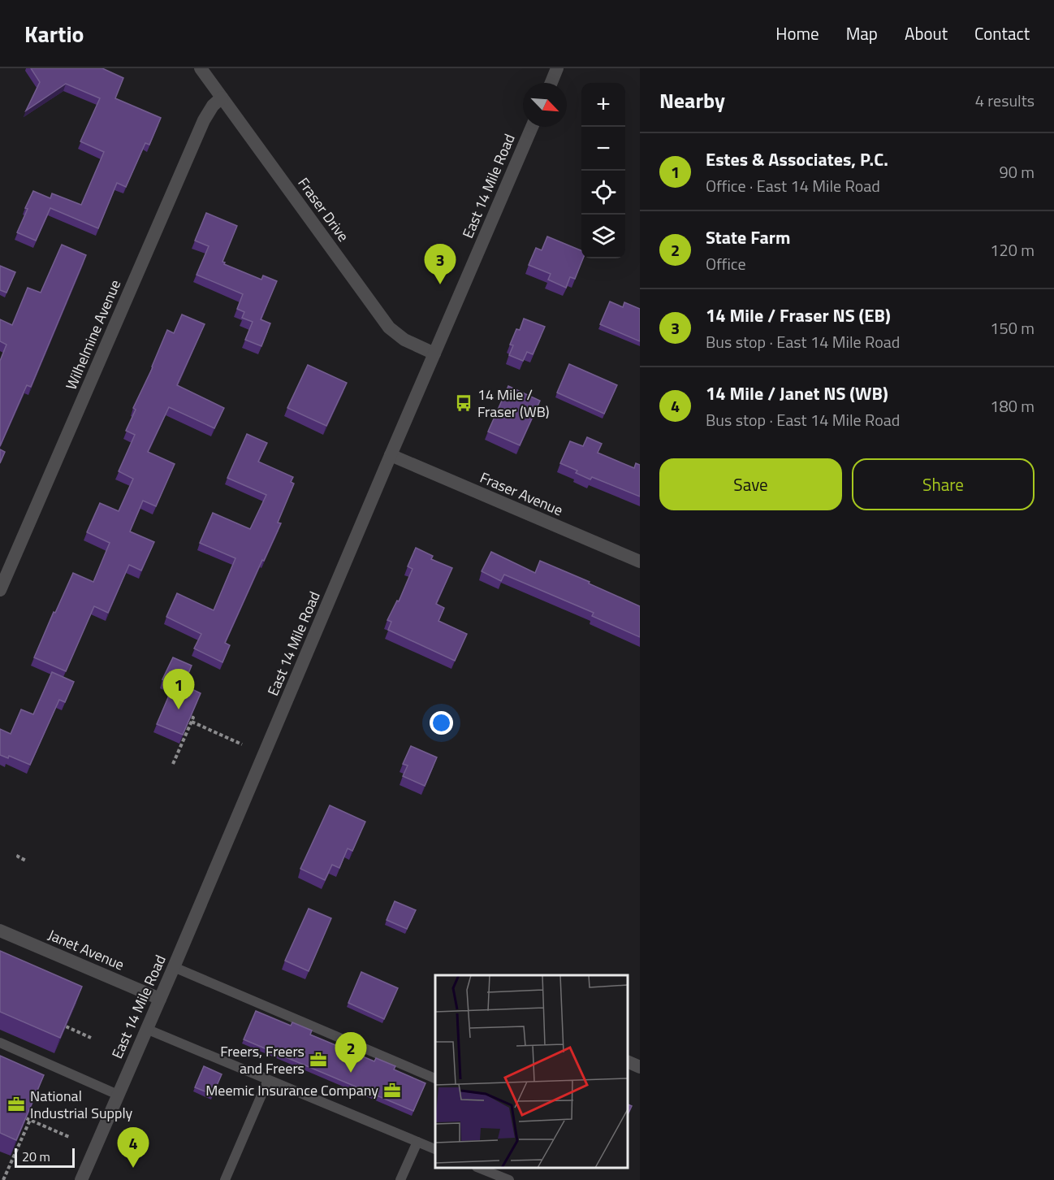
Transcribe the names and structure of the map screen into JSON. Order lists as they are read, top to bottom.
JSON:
{
  "streets": {
    "street": [
      "East 14 Mile Road",
      "Fraser Drive",
      "Wilhelmine Avenue",
      "Fraser Avenue",
      "Janet Avenue"
    ]
  },
  "crossings": [
    ["East 14 Mile Road", "Fraser Drive"],
    ["East 14 Mile Road", "Fraser Avenue"],
    ["East 14 Mile Road", "Janet Avenue"],
    ["Fraser Drive", "Wilhelmine Avenue"]
  ],
  "places": {
    "bus stop": ["14 Mile / Fraser (WB)"],
    "office": ["Freers, Freers and Freers", "Meemic Insurance Company", "National Industrial Supply"]
  },
  "scale_bar": "20 m",
  "north": "bottom right",
  "page": {
    "header": "Kartio",
    "nav": [
      "Home",
      "Map",
      "About",
      "Contact"
    ],
    "heading": ["Nearby", "4 results"],
    "map_buttons": ["+", "−"],
    "list": [
      {
        "mark": "1",
        "name": "Estes & Associates, P.C.",
        "note": "Office · East 14 Mile Road",
        "value": "90 m"
      },
      {
        "mark": "2",
        "name": "State Farm",
        "note": "Office",
        "value": "120 m"
      },
      {
        "mark": "3",
        "name": "14 Mile / Fraser NS (EB)",
        "note": "Bus stop · East 14 Mile Road",
        "value": "150 m"
      },
      {
        "mark": "4",
        "name": "14 Mile / Janet NS (WB)",
        "note": "Bus stop · East 14 Mile Road",
        "value": "180 m"
      }
    ],
    "pins": [
      "3",
      "1",
      "2",
      "4"
    ],
    "buttons": ["Save", "Share"],
    "scale": "20 m"
  }
}
